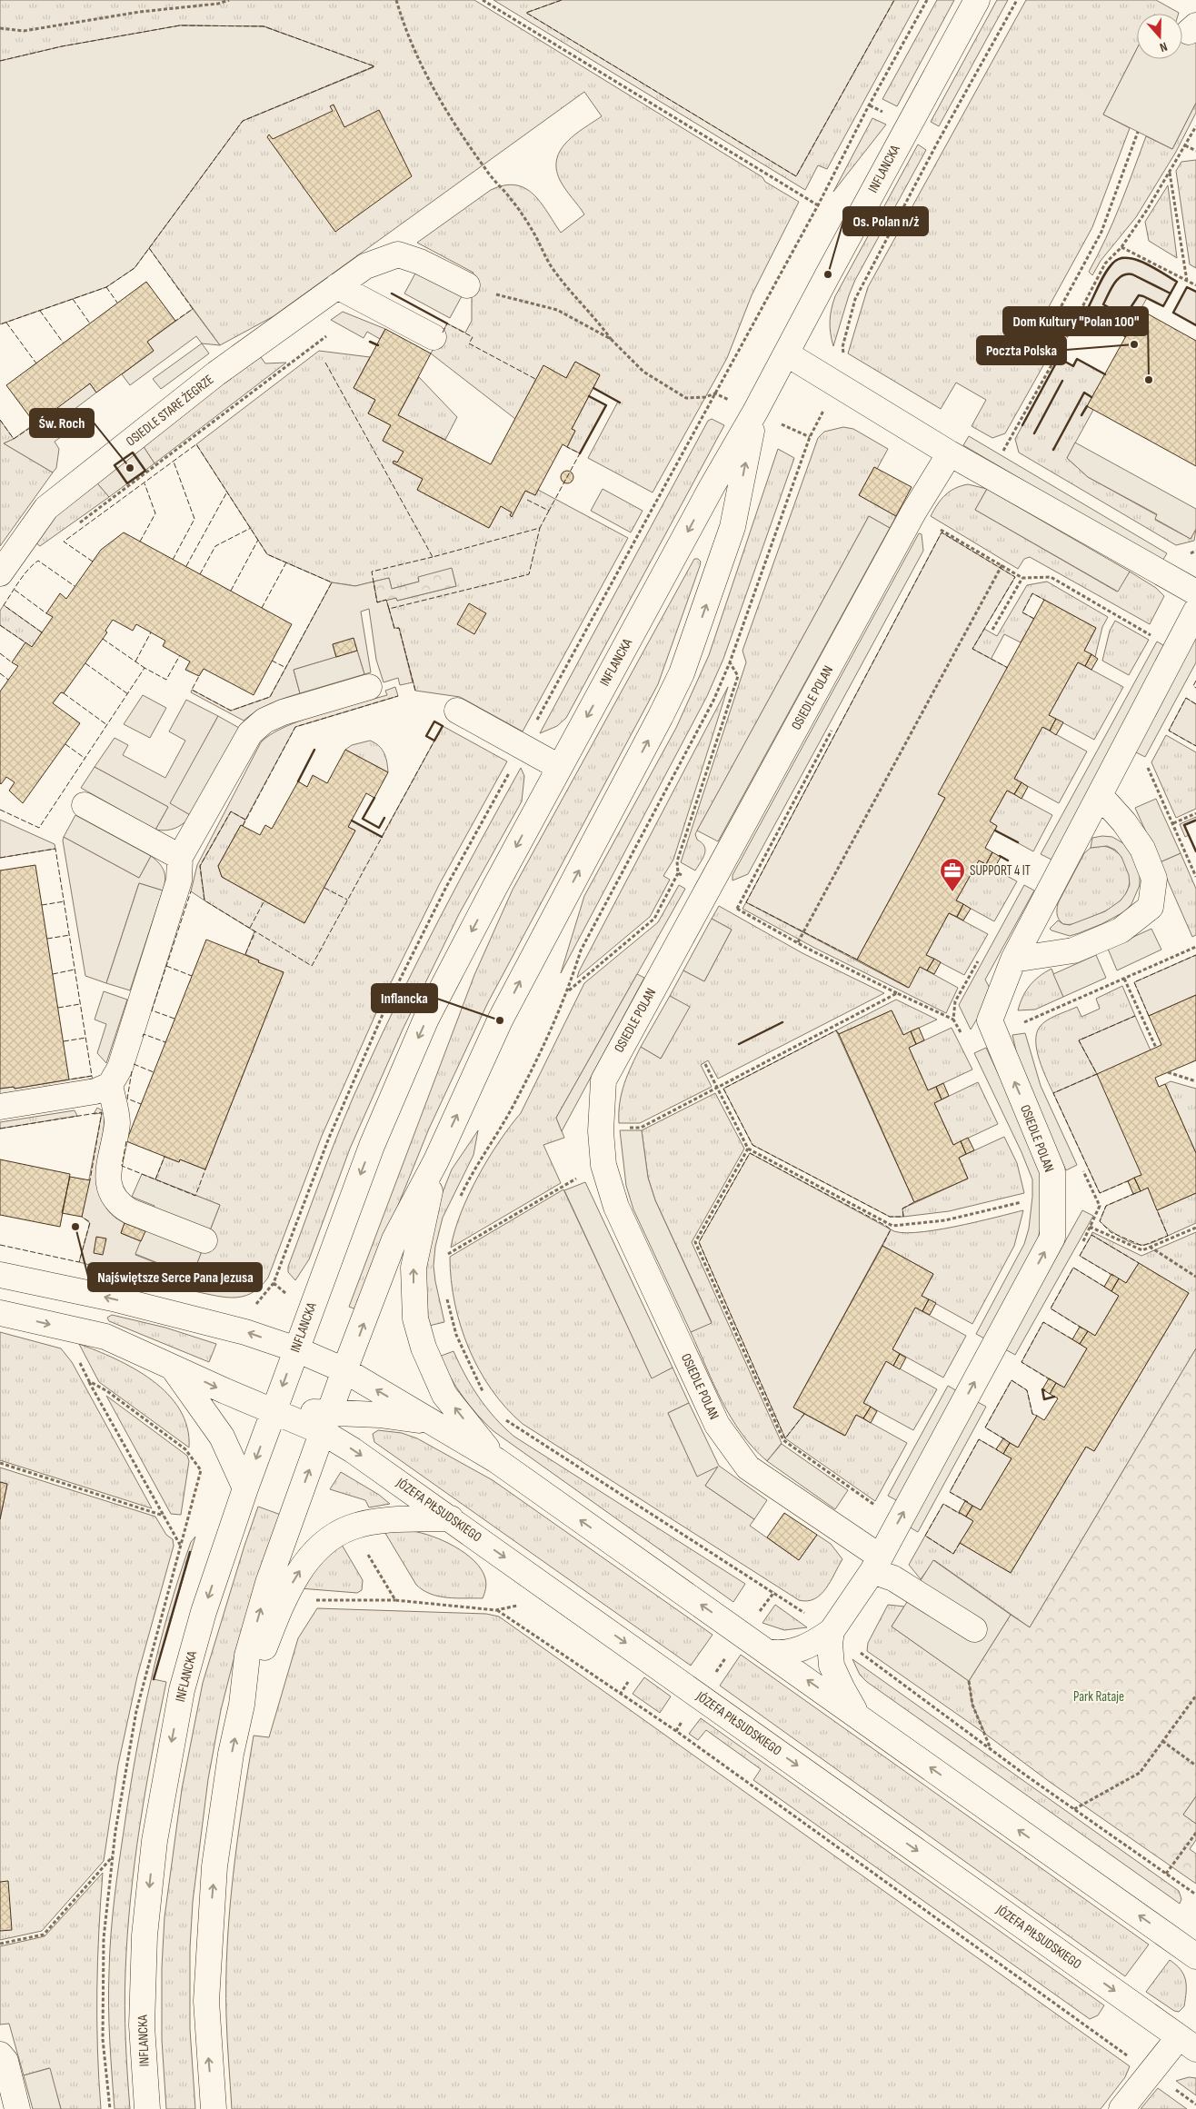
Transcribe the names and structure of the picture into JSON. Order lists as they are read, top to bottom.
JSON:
{
  "streets": {
    "street": [
      "INFLANCKA",
      "OSIEDLE STARE ŻEGRZE",
      "OSIEDLE POLAN",
      "JÓZEFA PIŁSUDSKIEGO"
    ]
  },
  "crossings": [
    ["INFLANCKA", "JÓZEFA PIŁSUDSKIEGO"],
    ["OSIEDLE POLAN", "JÓZEFA PIŁSUDSKIEGO"]
  ],
  "parks": ["Park Rataje"],
  "places": {
    "other": [
      "Os. Polan n/ż",
      "Poczta Polska",
      "Dom Kultury \"Polan 100\"",
      "Św. Roch",
      "Inflancka",
      "Najświętsze Serce Pana Jezusa"
    ],
    "office": ["SUPPORT 4 IT"]
  },
  "north": "bottom"
}
